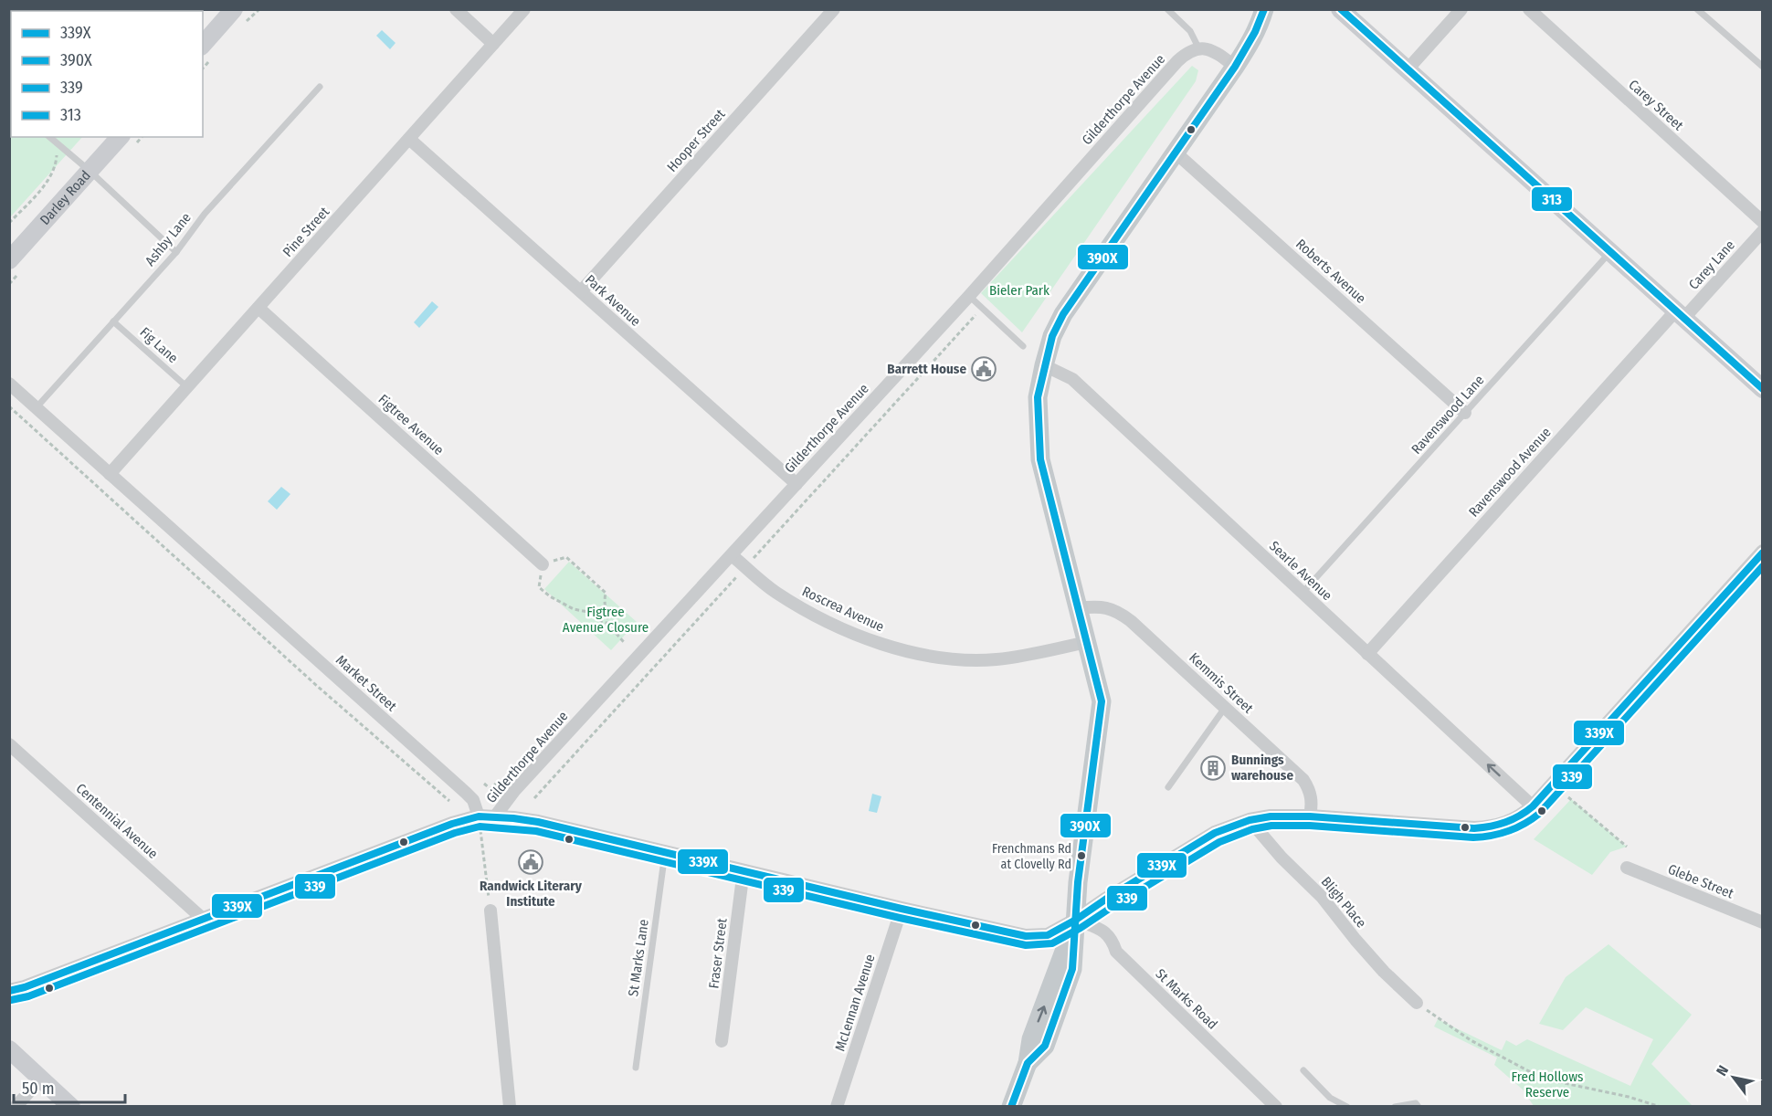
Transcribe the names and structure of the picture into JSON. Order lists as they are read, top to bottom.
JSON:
{
  "streets": {
    "main road": ["Darley Road"],
    "street": [
      "Gilderthorpe Avenue",
      "Carey Street",
      "Hooper Street",
      "Pine Street",
      "Carey Lane",
      "Roberts Avenue",
      "Park Avenue",
      "Figtree Avenue",
      "Ravenswood Avenue",
      "Searle Avenue",
      "Roscrea Avenue",
      "Market Street",
      "Kemmis Street",
      "Centennial Avenue",
      "Glebe Street",
      "Bligh Place",
      "Fraser Street",
      "St Marks Road",
      "McLennan Avenue"
    ],
    "lane": [
      "Ashby Lane",
      "Fig Lane",
      "Ravenswood Lane",
      "St Marks Lane"
    ]
  },
  "crossings": [
    ["Gilderthorpe Avenue", "Park Avenue"],
    ["Gilderthorpe Avenue", "Roscrea Avenue"],
    ["Hooper Street", "Park Avenue"],
    ["Pine Street", "Park Avenue"],
    ["Pine Street", "Fig Lane"],
    ["Pine Street", "Figtree Avenue"],
    ["Pine Street", "Market Street"],
    ["Ashby Lane", "Fig Lane"],
    ["Ashby Lane", "Market Street"],
    ["Carey Lane", "Ravenswood Avenue"],
    ["Roberts Avenue", "Ravenswood Lane"],
    ["Ravenswood Lane", "Searle Avenue"],
    ["Ravenswood Avenue", "Searle Avenue"]
  ],
  "parks": ["Bieler Park", "Figtree Avenue Closure", "Fred Hollows Reserve"],
  "places": {
    "public building": ["Barrett House", "Randwick Literary Institute"],
    "building": ["Bunnings warehouse"],
    "other": ["Frenchmans Rd at Clovelly Rd"]
  },
  "lines": [
    "transit line 390X",
    "transit line 313",
    "transit line 339X",
    "transit line 339"
  ],
  "legend": [
    "339X",
    "390X",
    "339",
    "313"
  ],
  "scale_bar": "50 m",
  "north": "top left"
}
